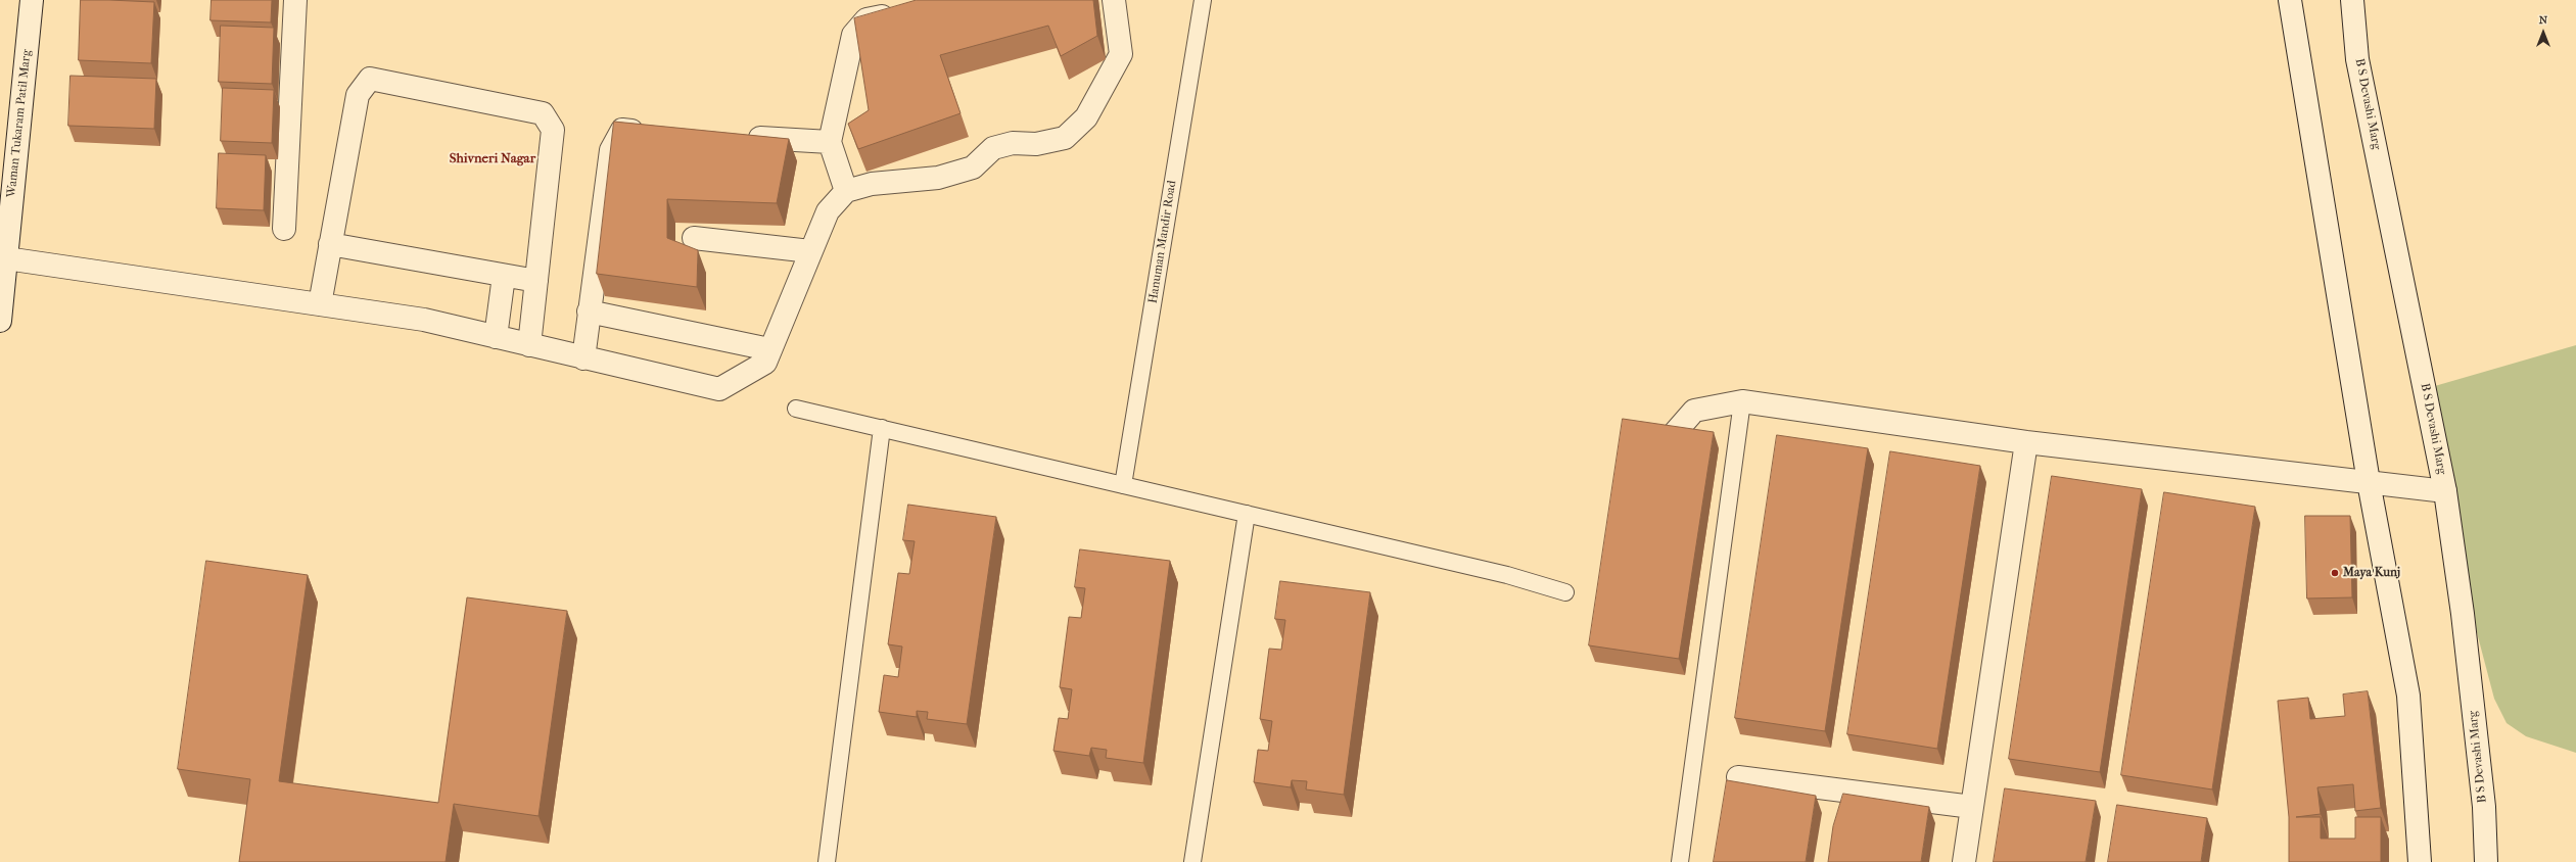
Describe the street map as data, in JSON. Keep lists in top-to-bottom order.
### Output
{
  "streets": {
    "street": ["B S Devashi Marg", "Waman Tukaram Patil Marg"],
    "lane": ["Hanuman Mandir Road"]
  },
  "districts": ["Shivneri Nagar"],
  "places": ["Maya Kunj"],
  "north": "top"
}
